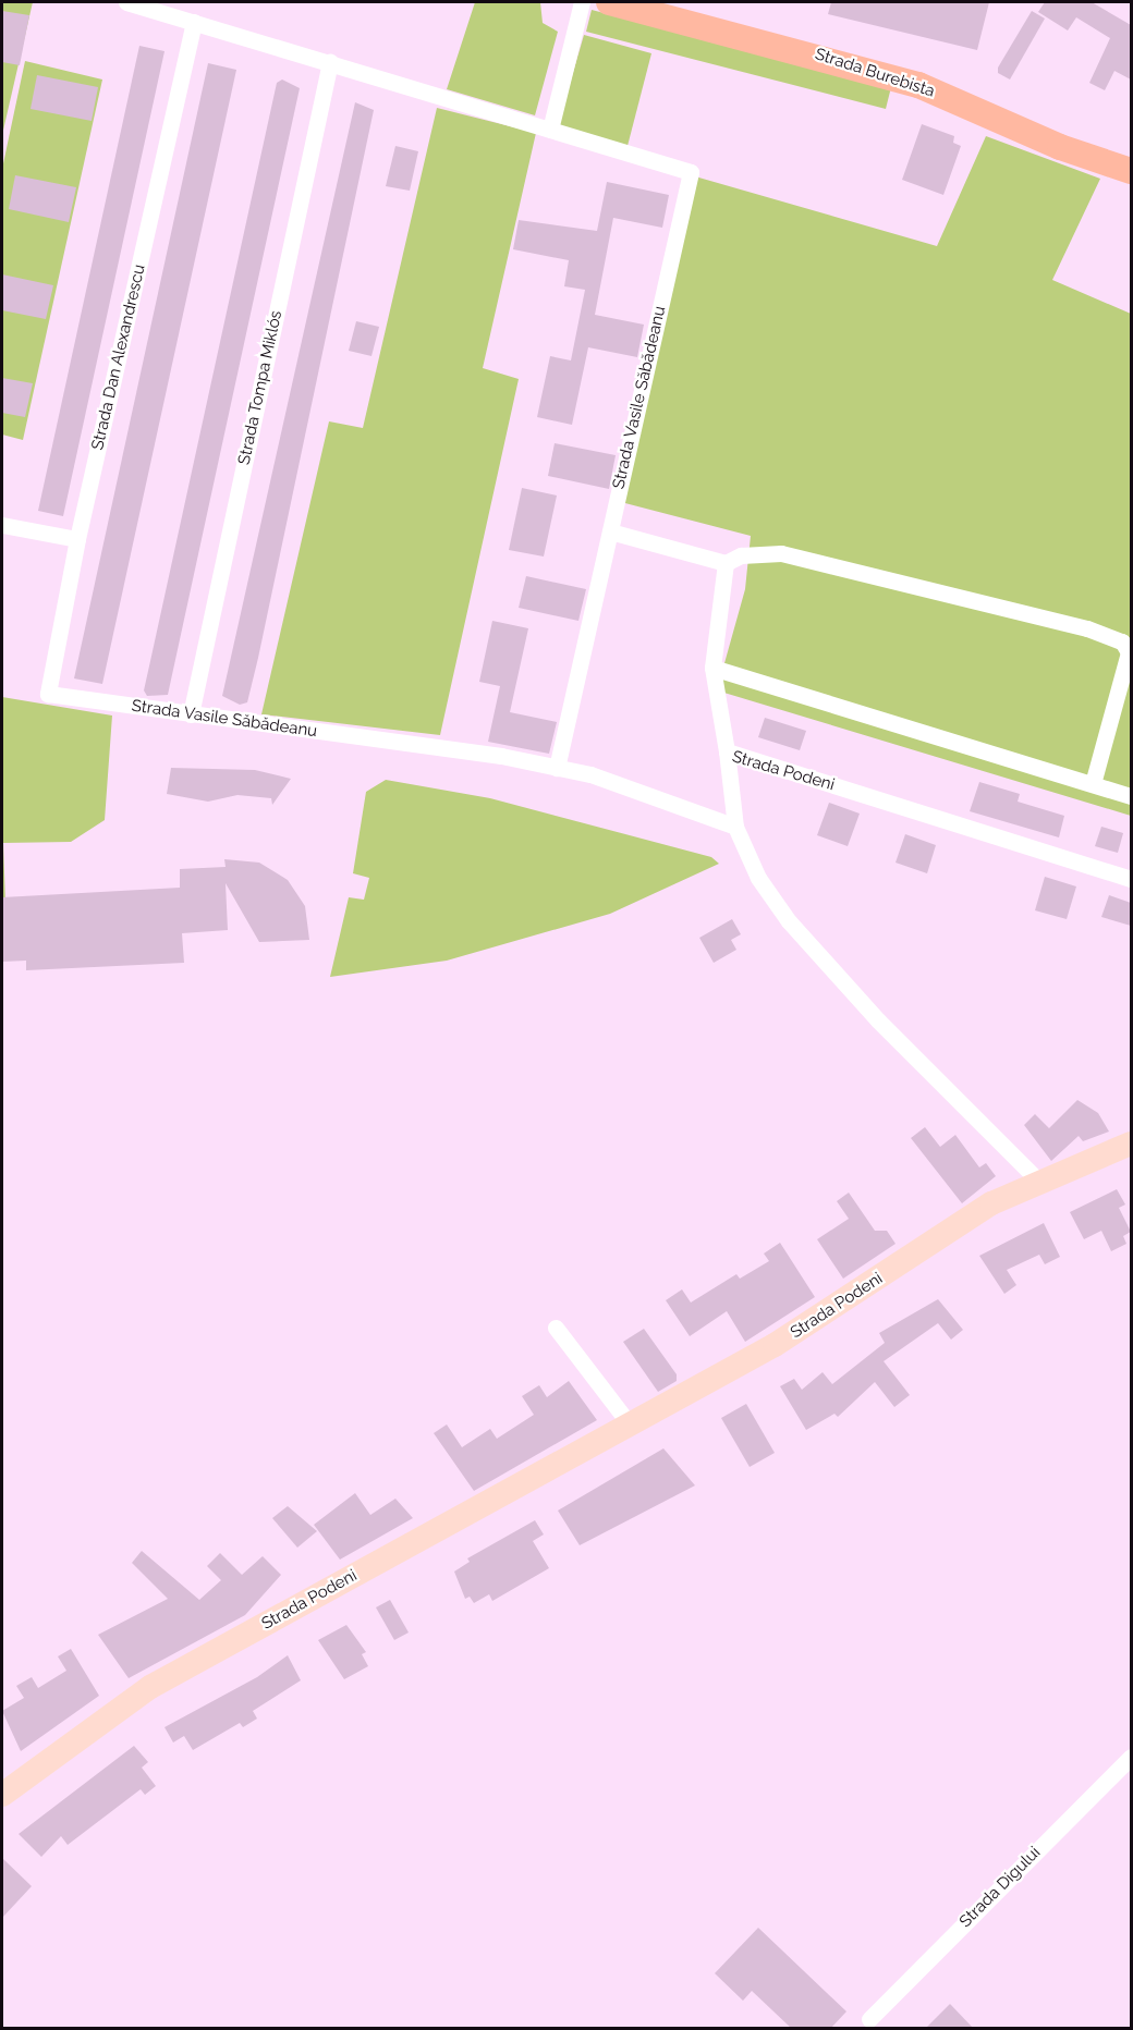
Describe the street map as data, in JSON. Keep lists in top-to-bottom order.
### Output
{
  "streets": {
    "main road": ["Strada Burebista", "Strada Podeni"],
    "street": [
      "Strada Dan Alexandrescu",
      "Strada Tompa Miklós",
      "Strada Vasile Săbădeanu",
      "Strada Digului"
    ]
  },
  "crossings": [
    ["Strada Dan Alexandrescu", "Strada Vasile Săbădeanu"],
    ["Strada Tompa Miklós", "Strada Vasile Săbădeanu"],
    ["Strada Vasile Săbădeanu", "Strada Podeni"]
  ]
}
